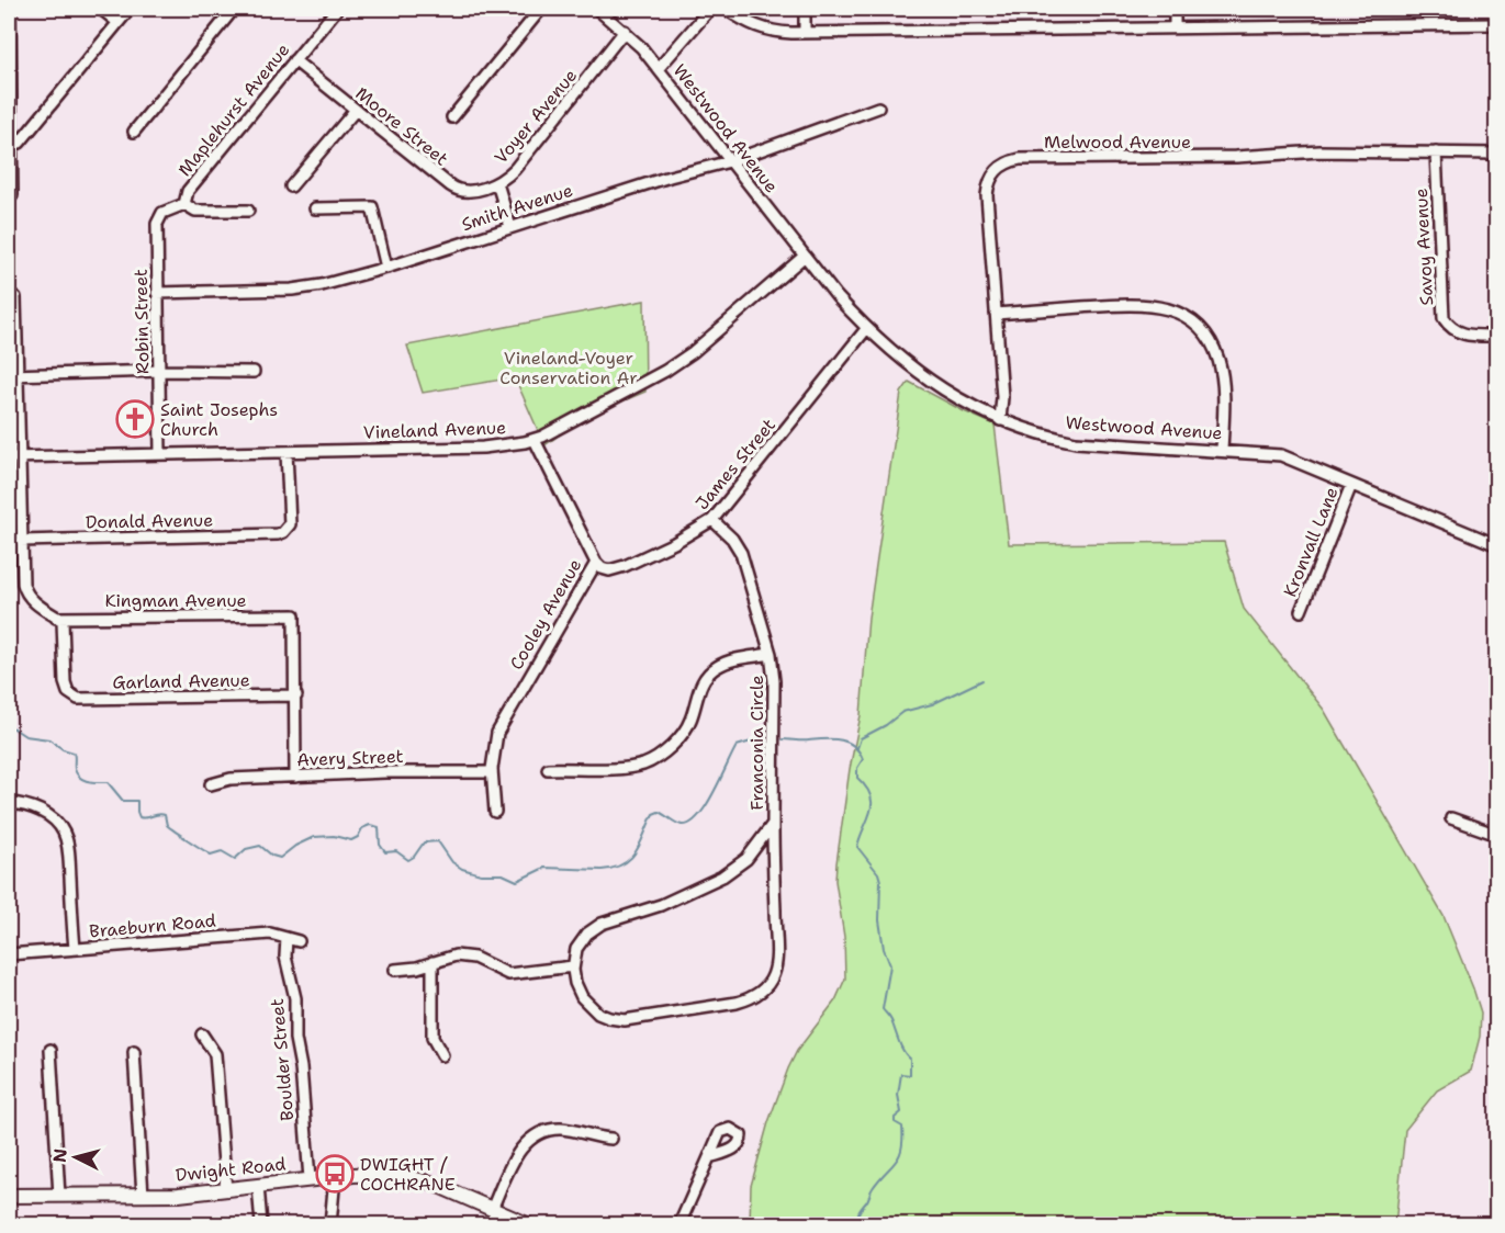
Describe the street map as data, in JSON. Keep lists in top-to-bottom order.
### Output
{
  "streets": {
    "main road": ["Dwight Road"],
    "street": [
      "Maplehurst Avenue",
      "Voyer Avenue",
      "Moore Street",
      "Westwood Avenue",
      "Melwood Avenue",
      "Smith Avenue",
      "Savoy Avenue",
      "Robin Street",
      "Vineland Avenue",
      "James Street",
      "Donald Avenue",
      "Kronvall Lane",
      "Kingman Avenue",
      "Cooley Avenue",
      "Garland Avenue",
      "Franconia Circle",
      "Avery Street",
      "Braeburn Road",
      "Boulder Street"
    ]
  },
  "crossings": [
    ["Maplehurst Avenue", "Moore Street"],
    ["Maplehurst Avenue", "Robin Street"],
    ["Voyer Avenue", "Moore Street"],
    ["Voyer Avenue", "Westwood Avenue"],
    ["Voyer Avenue", "Smith Avenue"],
    ["Westwood Avenue", "Melwood Avenue"],
    ["Westwood Avenue", "Smith Avenue"],
    ["Westwood Avenue", "Vineland Avenue"],
    ["Westwood Avenue", "James Street"],
    ["Westwood Avenue", "Kronvall Lane"],
    ["Melwood Avenue", "Savoy Avenue"],
    ["Smith Avenue", "Robin Street"],
    ["Robin Street", "Vineland Avenue"],
    ["Vineland Avenue", "Donald Avenue"],
    ["Vineland Avenue", "Cooley Avenue"],
    ["James Street", "Cooley Avenue"],
    ["James Street", "Franconia Circle"],
    ["Kingman Avenue", "Garland Avenue"],
    ["Cooley Avenue", "Avery Street"],
    ["Braeburn Road", "Boulder Street"],
    ["Boulder Street", "Dwight Road"]
  ],
  "parks": ["Vineland-Voyer Conservation Ar"],
  "places": {
    "church": ["Saint Josephs Church"],
    "bus stop": ["DWIGHT / COCHRANE"]
  },
  "north": "left"
}
